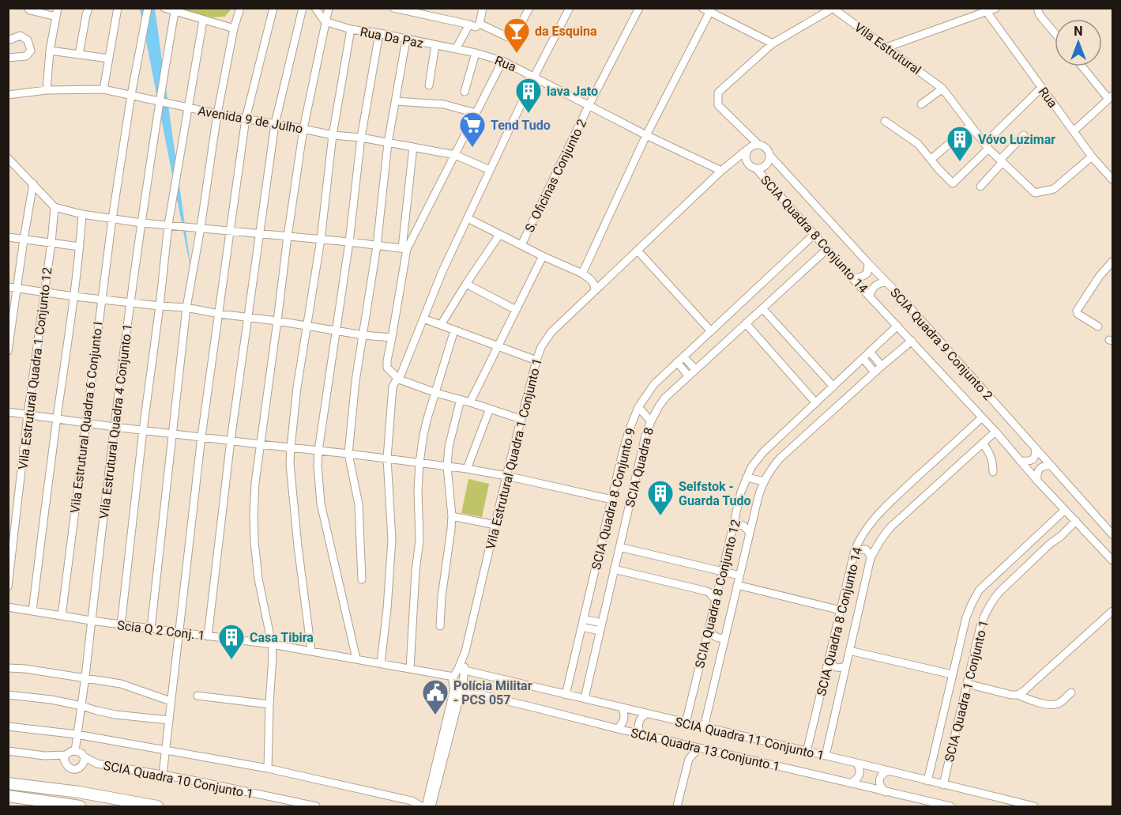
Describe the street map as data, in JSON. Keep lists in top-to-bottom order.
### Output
{
  "streets": {
    "street": [
      "Rua Da Paz",
      "Vila Estrutural",
      "Rua",
      "Avenida 9 de Julho",
      "S. Oficinas Conjunto 2",
      "SCIA Quadra 8 Conjunto 14",
      "SCIA Quadra 9 Conjunto 2",
      "Vila Estrutural Quadra 1 Conjunto 12",
      "Vila Estrutural Quadra 6 Conjunto I",
      "Vila Estrutural Quadra 4 Conjunto 1",
      "Vila Estrutural Quadra 1 Conjunto 1",
      "SCIA Quadra 8",
      "SCIA Quadra 8 Conjunto 9",
      "SCIA Quadra 8 Conjunto 12",
      "Scia Q 2 Conj. 1",
      "SCIA Quadra 1 Conjunto 1",
      "SCIA Quadra 11 Conjunto 1",
      "SCIA Quadra 13 Conjunto 1",
      "SCIA Quadra 10 Conjunto 1"
    ]
  },
  "crossings": [
    ["Rua Da Paz", "Rua"],
    ["Vila Estrutural", "Rua"],
    ["Rua", "S. Oficinas Conjunto 2"],
    ["Rua", "Vila Estrutural Quadra 1 Conjunto 1"],
    ["Avenida 9 de Julho", "Vila Estrutural Quadra 6 Conjunto I"],
    ["Avenida 9 de Julho", "Vila Estrutural Quadra 4 Conjunto 1"],
    ["SCIA Quadra 8 Conjunto 14", "SCIA Quadra 9 Conjunto 2"],
    ["SCIA Quadra 8 Conjunto 14", "Vila Estrutural Quadra 1 Conjunto 1"],
    ["SCIA Quadra 8 Conjunto 14", "SCIA Quadra 8"],
    ["SCIA Quadra 8 Conjunto 14", "SCIA Quadra 8 Conjunto 9"],
    ["SCIA Quadra 8 Conjunto 14", "SCIA Quadra 8 Conjunto 12"],
    ["SCIA Quadra 8 Conjunto 14", "SCIA Quadra 11 Conjunto 1"],
    ["SCIA Quadra 9 Conjunto 2", "Vila Estrutural Quadra 1 Conjunto 1"],
    ["Vila Estrutural Quadra 6 Conjunto I", "Scia Q 2 Conj. 1"],
    ["Vila Estrutural Quadra 4 Conjunto 1", "Scia Q 2 Conj. 1"],
    ["Vila Estrutural Quadra 4 Conjunto 1", "SCIA Quadra 10 Conjunto 1"],
    ["Vila Estrutural Quadra 1 Conjunto 1", "SCIA Quadra 11 Conjunto 1"],
    ["Vila Estrutural Quadra 1 Conjunto 1", "SCIA Quadra 13 Conjunto 1"],
    ["SCIA Quadra 8", "SCIA Quadra 11 Conjunto 1"],
    ["SCIA Quadra 8 Conjunto 9", "SCIA Quadra 11 Conjunto 1"],
    ["SCIA Quadra 8 Conjunto 12", "SCIA Quadra 11 Conjunto 1"],
    ["SCIA Quadra 1 Conjunto 1", "SCIA Quadra 11 Conjunto 1"]
  ],
  "places": {
    "bar": ["da Esquina"],
    "building": [
      "lava Jato",
      "Vóvo Luzimar",
      "Selfstok - Guarda Tudo",
      "Casa Tibira"
    ],
    "supermarket": ["Tend Tudo"],
    "public building": ["Polícia Militar - PCS 057"]
  },
  "north": "top"
}
